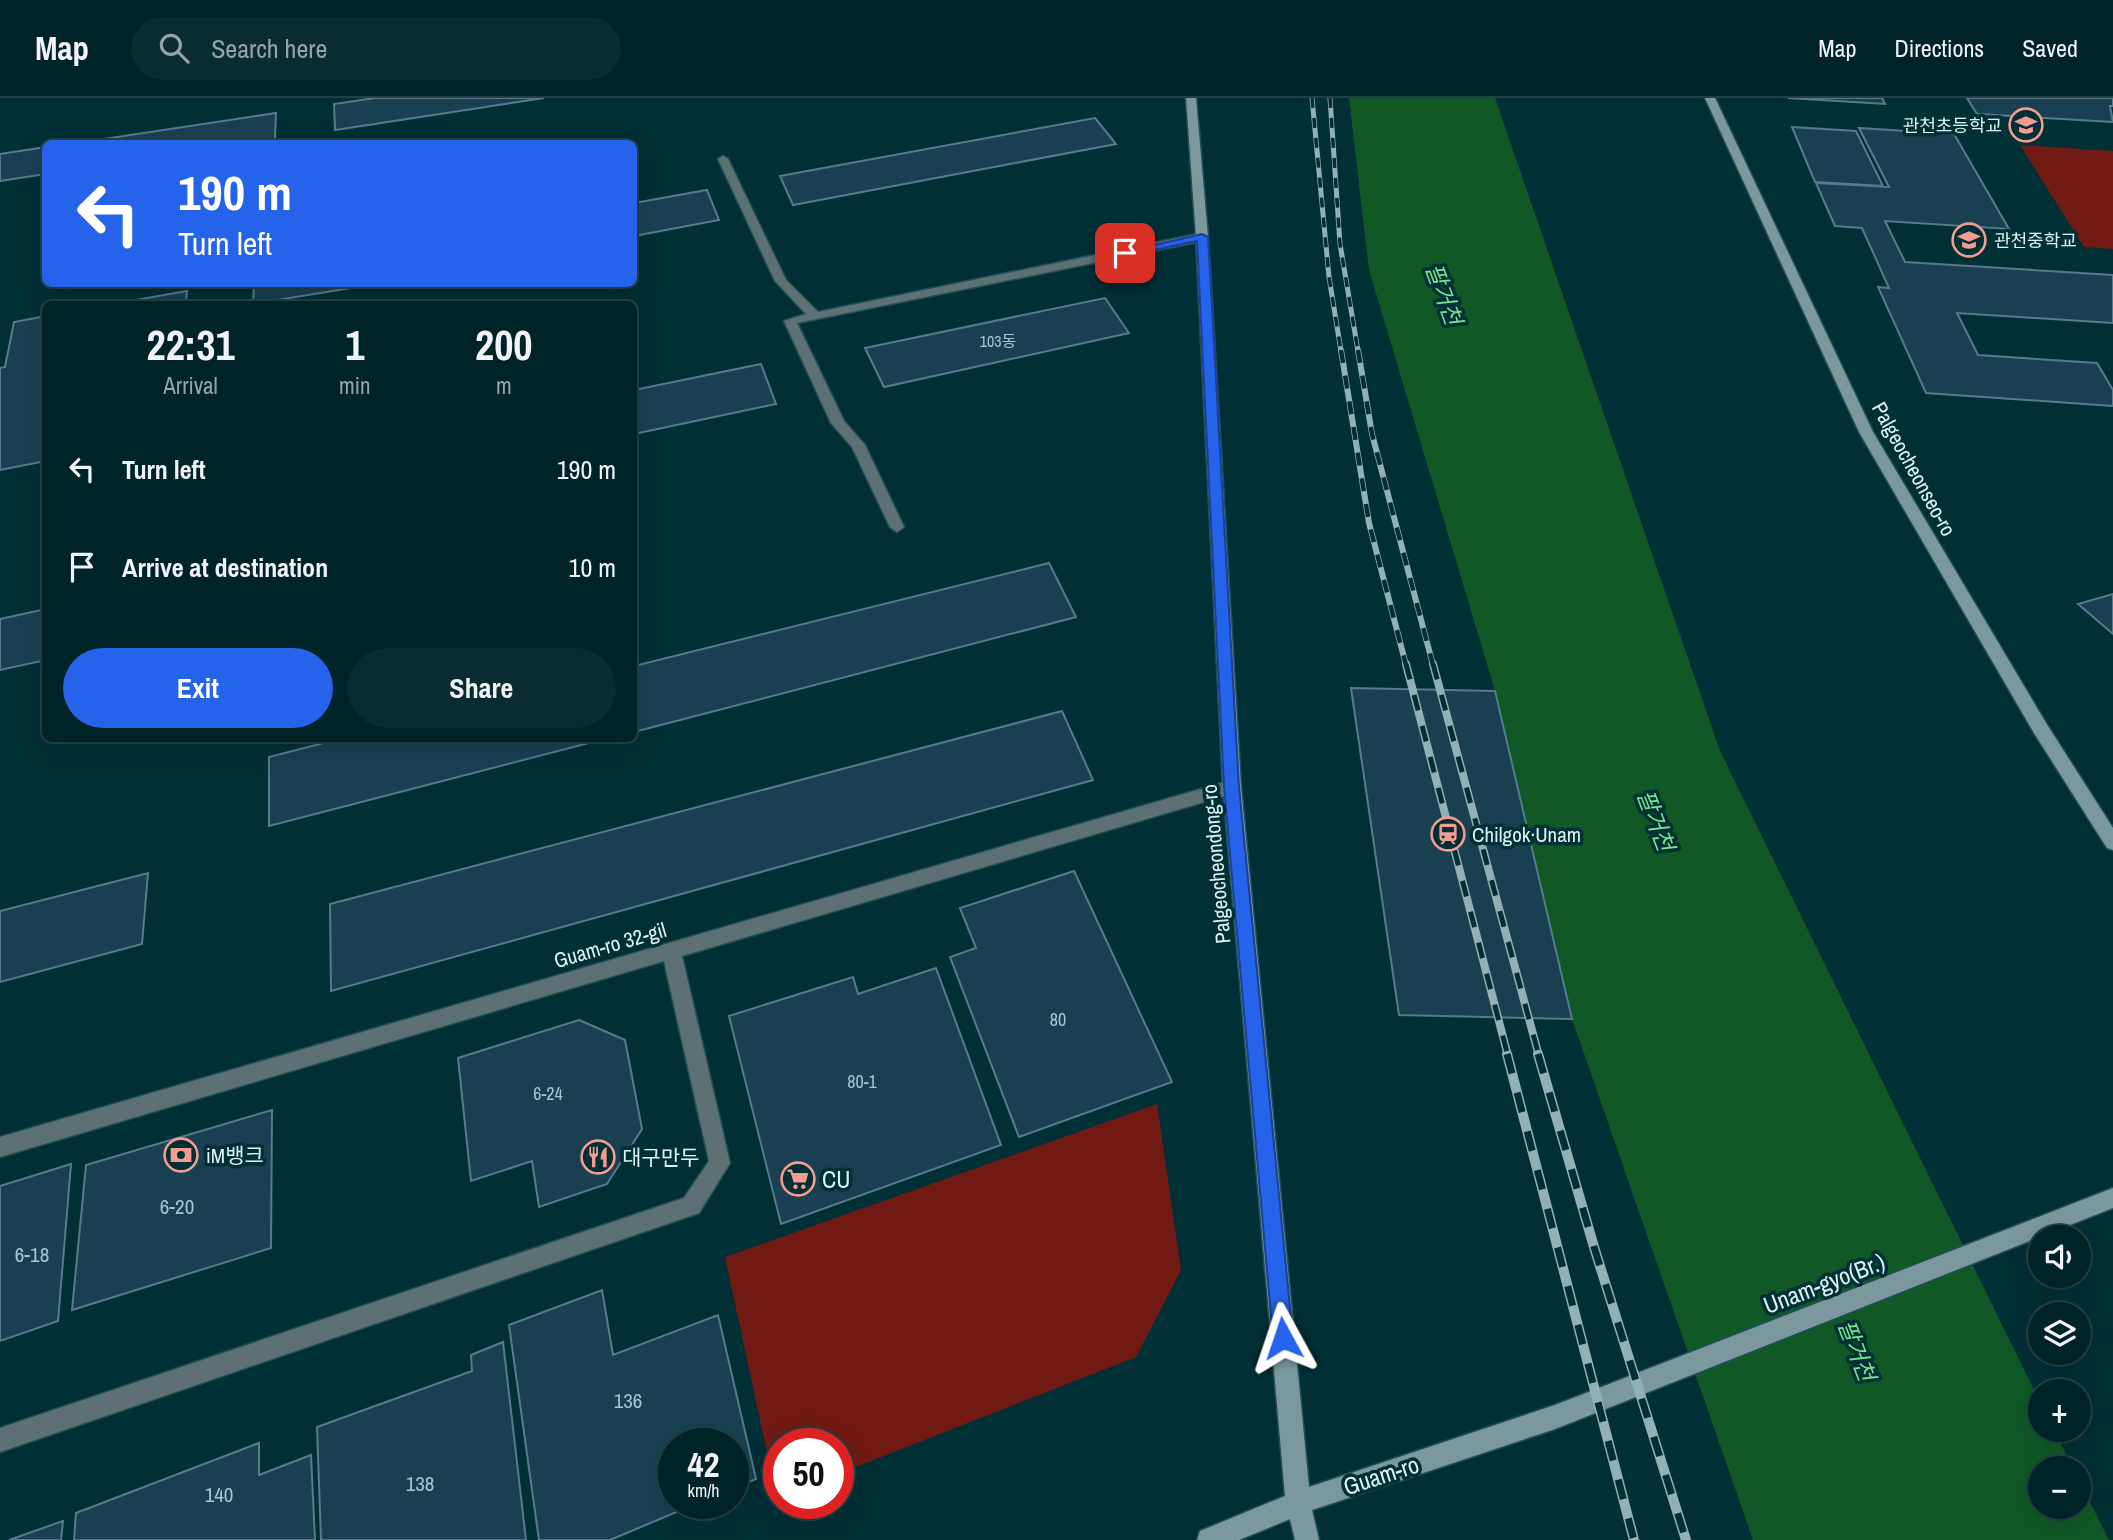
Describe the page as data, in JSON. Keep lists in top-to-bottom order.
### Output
{
  "streets": {
    "main road": [
      "Palgeocheonseo-ro",
      "Palgeocheondong-ro",
      "Unam-gyo(Br.)",
      "Guam-ro"
    ],
    "street": ["Guam-ro 32-gil"]
  },
  "crossings": [
    ["Palgeocheondong-ro", "Guam-ro 32-gil"],
    ["Palgeocheondong-ro", "Guam-ro"],
    ["Unam-gyo(Br.)", "Guam-ro"]
  ],
  "water": ["팔거천"],
  "places": {
    "school or university": ["관천초등학교", "관천중학교"],
    "station": ["Chilgok·Unam"],
    "bank": ["iM뱅크"],
    "restaurant": ["대구만두"],
    "supermarket": ["CU"]
  },
  "house_numbers": [
    "103동",
    "80",
    "80-1",
    "6-24",
    "6-20",
    "6-18",
    "136",
    "138",
    "140"
  ],
  "page": {
    "header": "Map",
    "search": "Search here",
    "nav": ["Map", "Directions", "Saved"],
    "turn": ["190 m", "Turn left"],
    "eta": [
      "22:31",
      "Arrival",
      "1",
      "min",
      "200",
      "m"
    ],
    "list": [
      {
        "name": "Turn left",
        "value": "190 m"
      },
      {
        "name": "Arrive at destination",
        "value": "10 m"
      }
    ],
    "buttons": ["Exit", "Share"],
    "map_buttons": ["+", "−"],
    "speed": "42 km/h",
    "limit": "50"
  }
}
